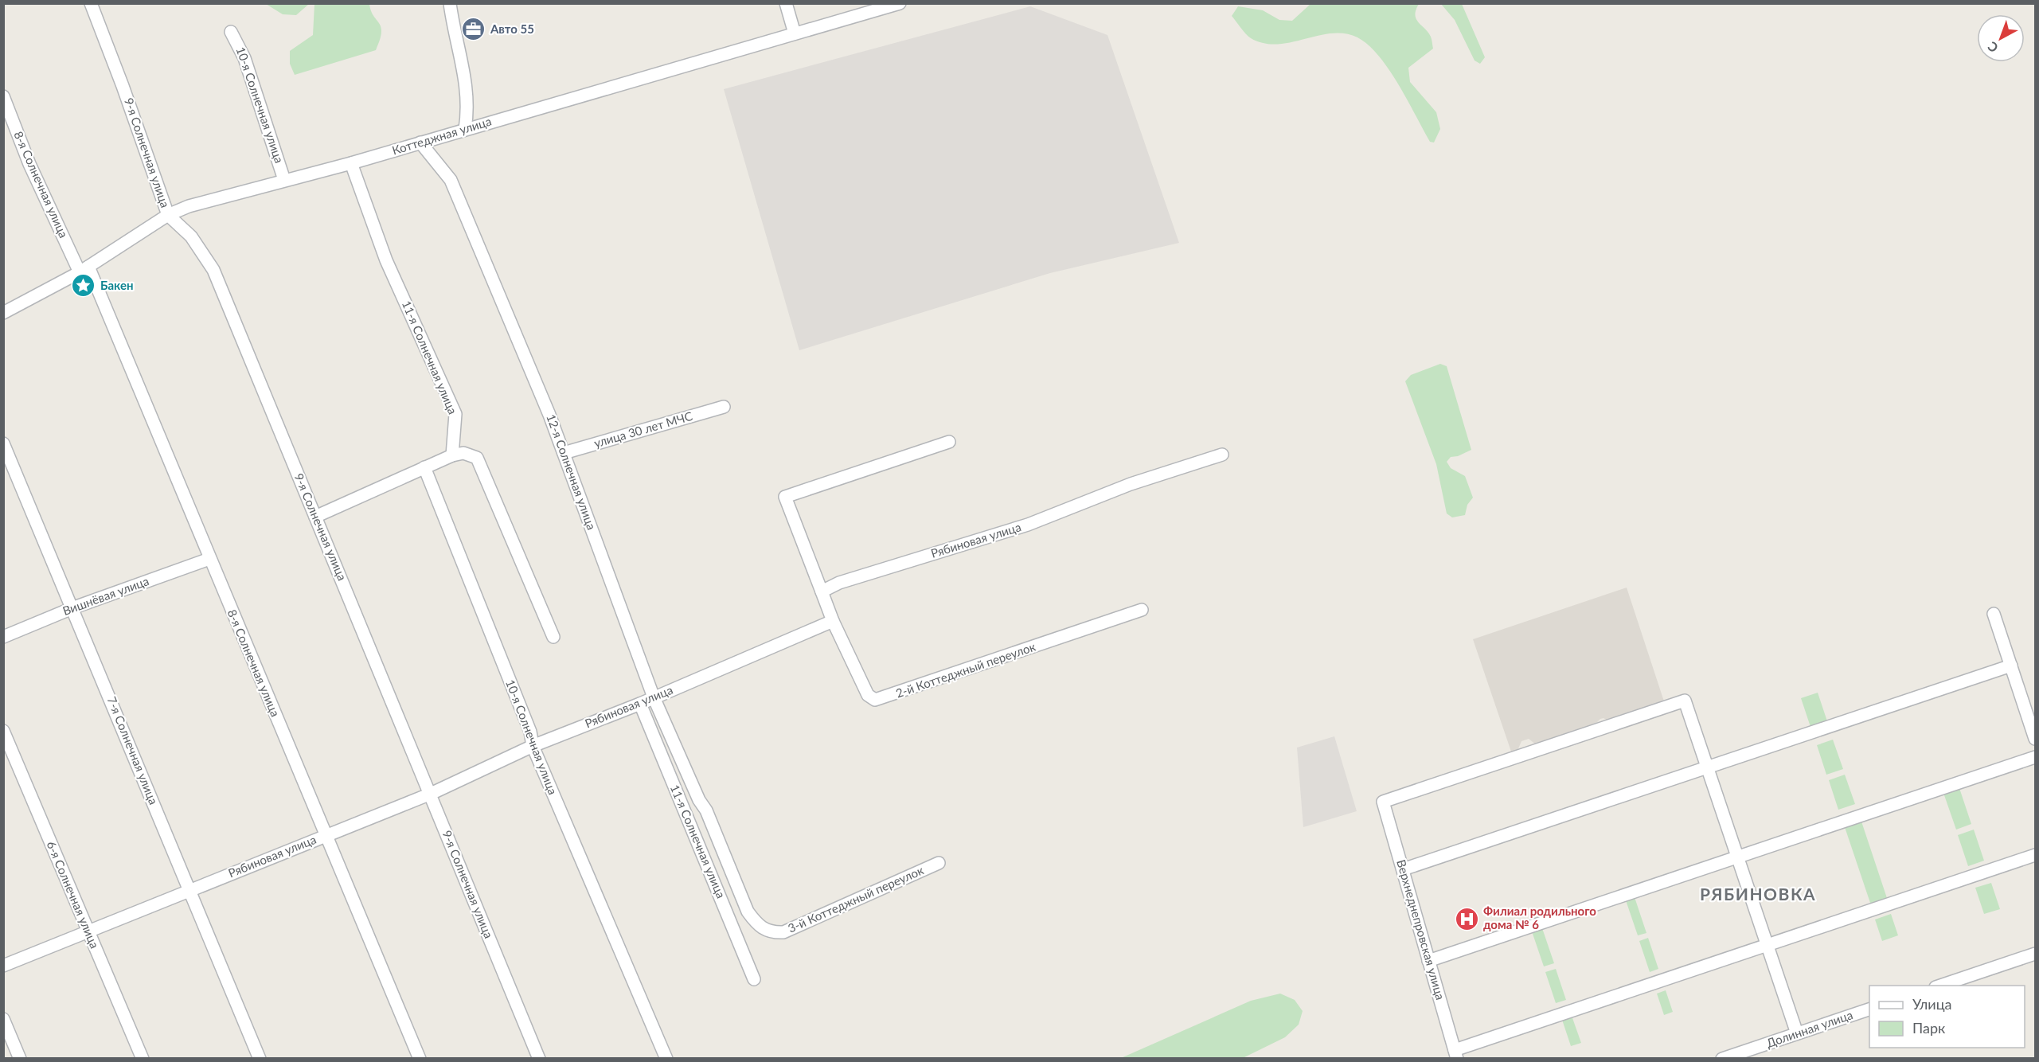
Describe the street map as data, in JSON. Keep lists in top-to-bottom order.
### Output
{
  "streets": {
    "street": [
      "10-я Солнечная улица",
      "Коттеджная улица",
      "9-я Солнечная улица",
      "8-я Солнечная улица",
      "11-я Солнечная улица",
      "улица 30 лет МЧС",
      "12-я Солнечная улица",
      "Рябиновая улица",
      "Вишнёвая улица",
      "2-й Коттеджный переулок",
      "7-я Солнечная улица",
      "6-я Солнечная улица",
      "3-й Коттеджный переулок",
      "Верхнеднепровская улица",
      "Долинная улица"
    ]
  },
  "crossings": [
    ["10-я Солнечная улица", "Коттеджная улица"],
    ["10-я Солнечная улица", "Рябиновая улица"],
    ["Коттеджная улица", "9-я Солнечная улица"],
    ["Коттеджная улица", "8-я Солнечная улица"],
    ["Коттеджная улица", "11-я Солнечная улица"],
    ["Коттеджная улица", "12-я Солнечная улица"],
    ["9-я Солнечная улица", "Рябиновая улица"],
    ["8-я Солнечная улица", "Рябиновая улица"],
    ["8-я Солнечная улица", "Вишнёвая улица"],
    ["11-я Солнечная улица", "Рябиновая улица"],
    ["улица 30 лет МЧС", "12-я Солнечная улица"],
    ["12-я Солнечная улица", "Рябиновая улица"],
    ["12-я Солнечная улица", "3-й Коттеджный переулок"],
    ["Рябиновая улица", "2-й Коттеджный переулок"],
    ["Рябиновая улица", "7-я Солнечная улица"],
    ["Рябиновая улица", "6-я Солнечная улица"],
    ["Вишнёвая улица", "7-я Солнечная улица"]
  ],
  "districts": ["РЯБИНОВКА"],
  "places": {
    "office": ["Авто 55"],
    "place": ["Бакен"],
    "hospital": ["Филиал родильного дома № 6"]
  },
  "legend": ["Улица", "Парк"],
  "north": "bottom left"
}
